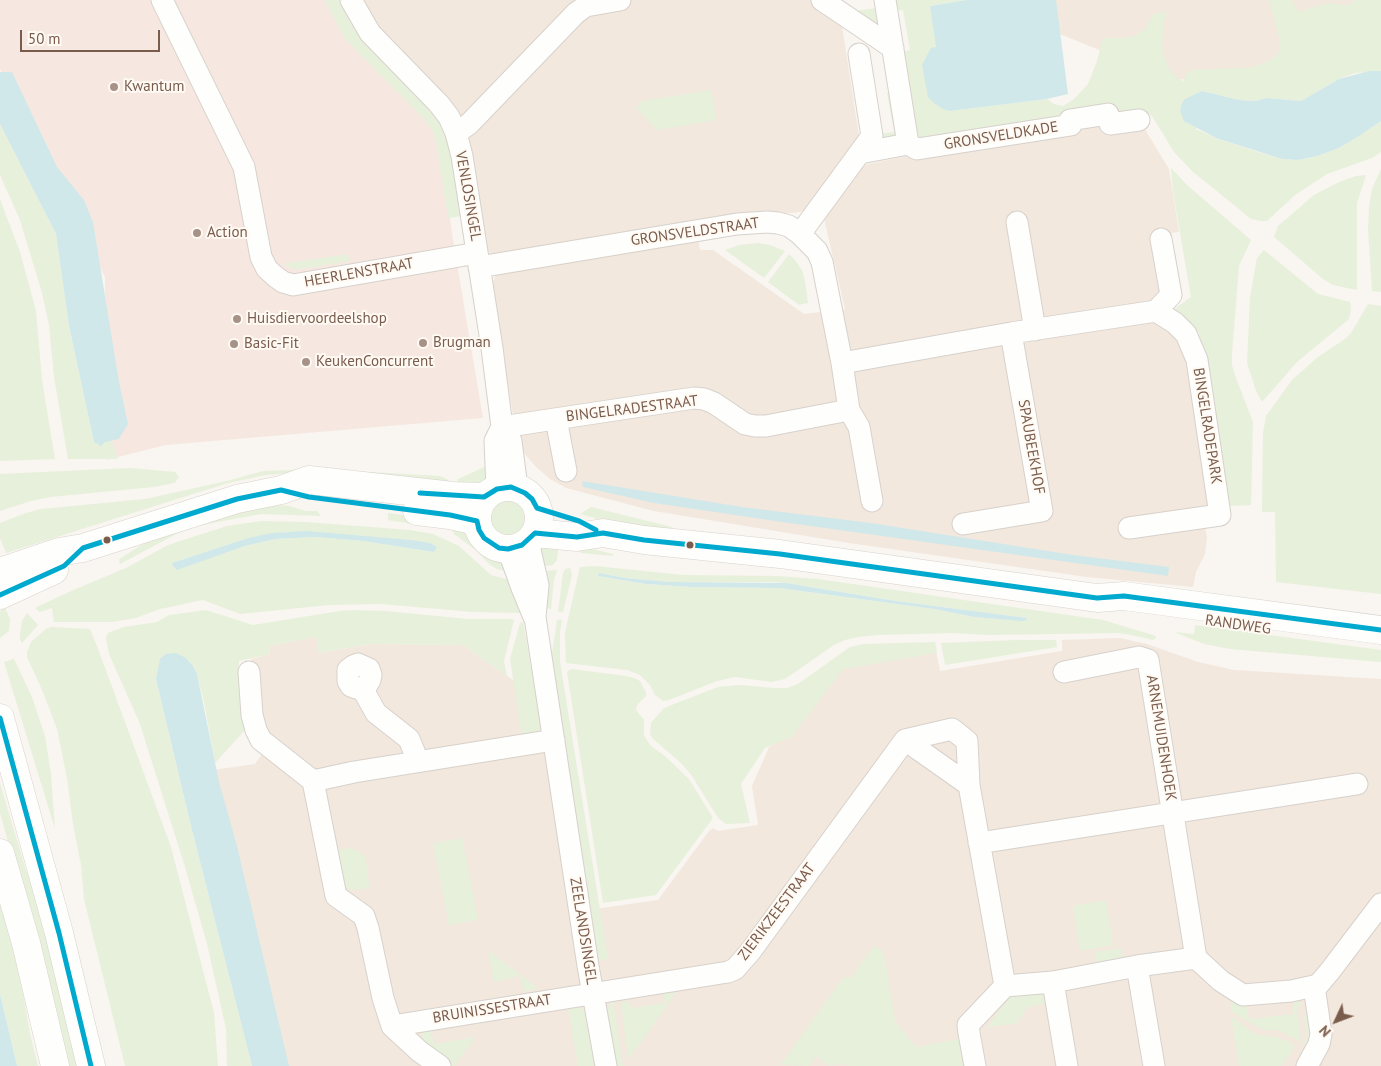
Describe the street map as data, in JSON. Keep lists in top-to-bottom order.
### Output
{
  "streets": {
    "street": [
      "GRONSVELDKADE",
      "VENLOSINGEL",
      "GRONSVELDSTRAAT",
      "HEERLENSTRAAT",
      "BINGELRADESTRAAT",
      "BINGELRADEPARK",
      "SPAUBEEKHOF",
      "RANDWEG",
      "ARNEMUIDENHOEK",
      "ZIERIKZEESTRAAT",
      "ZEELANDSINGEL",
      "BRUINISSESTRAAT"
    ]
  },
  "crossings": [
    ["VENLOSINGEL", "GRONSVELDSTRAAT"],
    ["VENLOSINGEL", "HEERLENSTRAAT"],
    ["VENLOSINGEL", "BINGELRADESTRAAT"],
    ["VENLOSINGEL", "RANDWEG"],
    ["GRONSVELDSTRAAT", "HEERLENSTRAAT"],
    ["RANDWEG", "ZEELANDSINGEL"],
    ["ZIERIKZEESTRAAT", "ZEELANDSINGEL"],
    ["ZIERIKZEESTRAAT", "BRUINISSESTRAAT"],
    ["ZEELANDSINGEL", "BRUINISSESTRAAT"]
  ],
  "places": [
    "Kwantum",
    "Action",
    "Huisdiervoordeelshop",
    "Brugman",
    "Basic-Fit",
    "KeukenConcurrent"
  ],
  "scale_bar": "50 m",
  "north": "bottom left"
}
